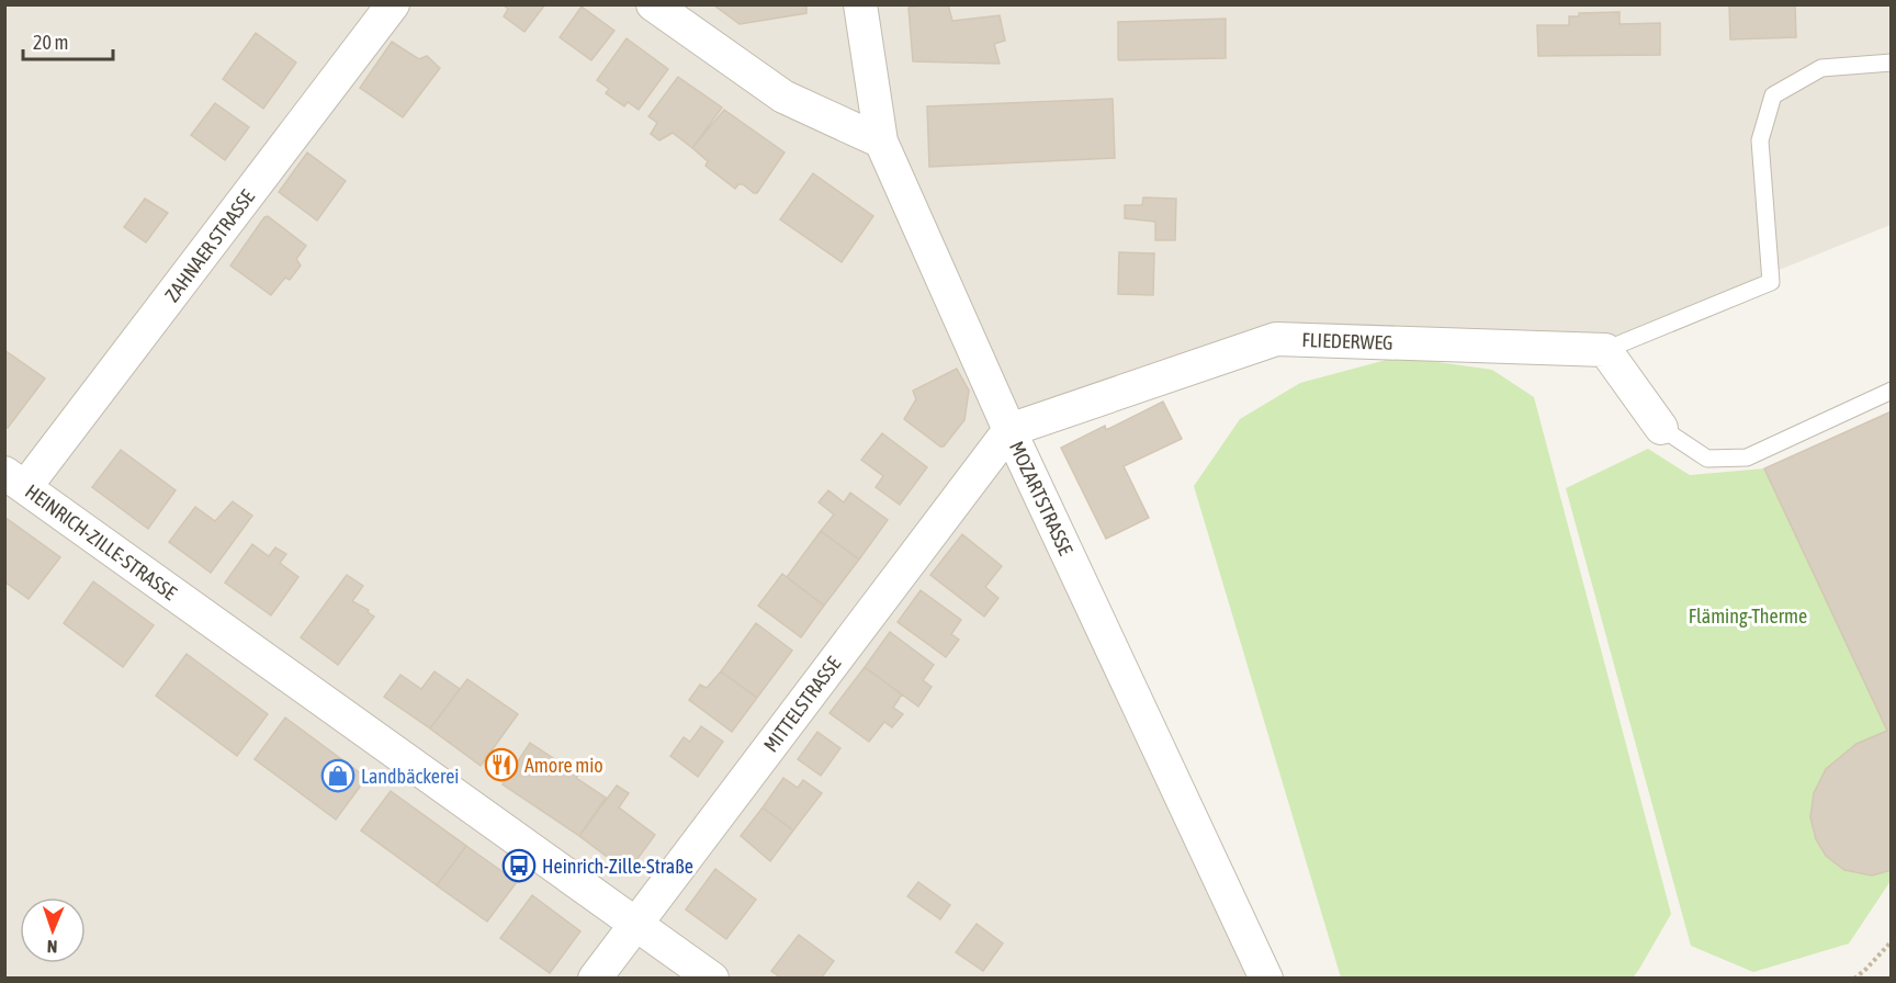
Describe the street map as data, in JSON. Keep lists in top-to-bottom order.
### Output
{
  "streets": {
    "street": [
      "ZAHNAER STRASSE",
      "FLIEDERWEG",
      "MOZARTSTRASSE",
      "HEINRICH-ZILLE-STRASSE",
      "MITTELSTRASSE"
    ]
  },
  "crossings": [
    ["ZAHNAER STRASSE", "HEINRICH-ZILLE-STRASSE"],
    ["FLIEDERWEG", "MOZARTSTRASSE"],
    ["FLIEDERWEG", "MITTELSTRASSE"],
    ["MOZARTSTRASSE", "MITTELSTRASSE"],
    ["HEINRICH-ZILLE-STRASSE", "MITTELSTRASSE"]
  ],
  "parks": ["Fläming-Therme"],
  "places": {
    "restaurant": ["Amore mio"],
    "shop": ["Landbäckerei"],
    "bus stop": ["Heinrich-Zille-Straße"]
  },
  "scale_bar": "20 m",
  "north": "bottom"
}
